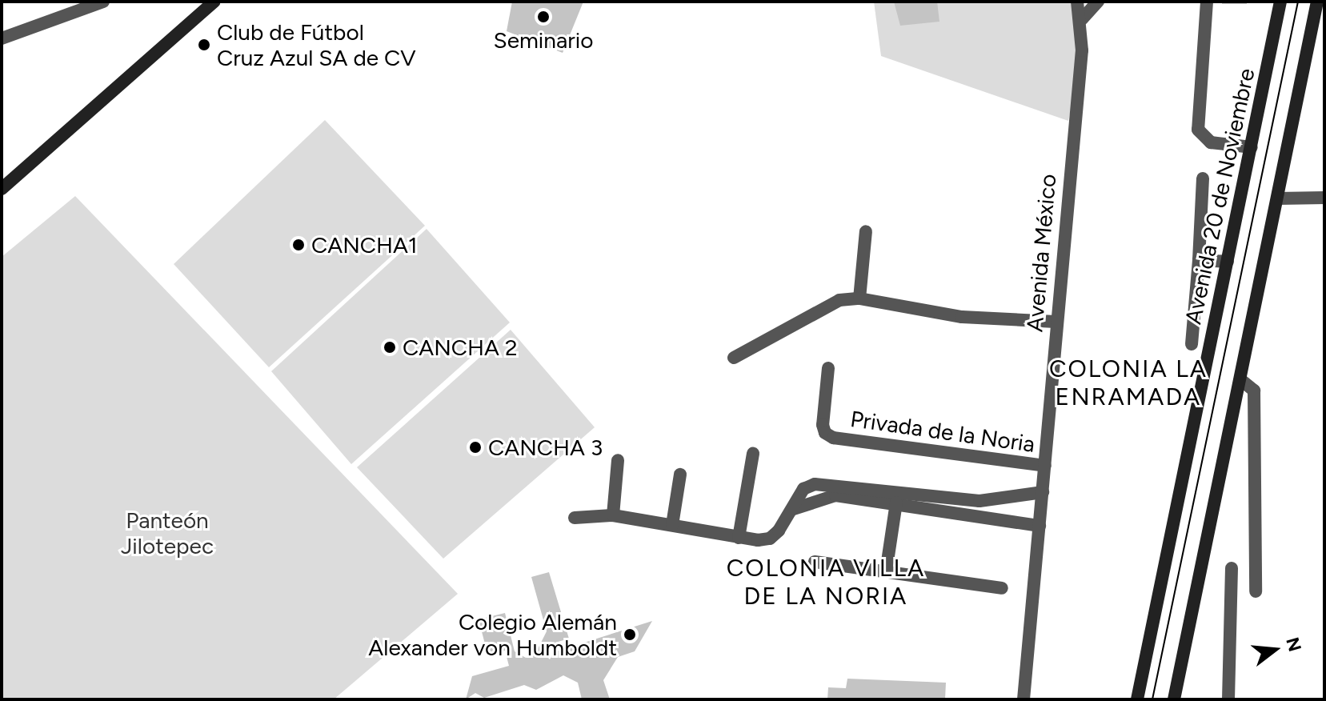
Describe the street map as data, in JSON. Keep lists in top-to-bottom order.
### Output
{
  "streets": {
    "main road": ["Avenida 20 de Noviembre"],
    "street": ["Avenida México", "Privada de la Noria"]
  },
  "crossings": [
    ["Avenida México", "Privada de la Noria"]
  ],
  "districts": ["COLONIA LA ENRAMADA", "COLONIA VILLA DE LA NORIA"],
  "parks": ["Panteón Jilotepec"],
  "places": [
    "Seminario",
    "Club de Fútbol Cruz Azul SA de CV",
    "CANCHA1",
    "CANCHA 2",
    "CANCHA 3",
    "Colegio Alemán Alexander von Humboldt"
  ],
  "north": "right"
}
